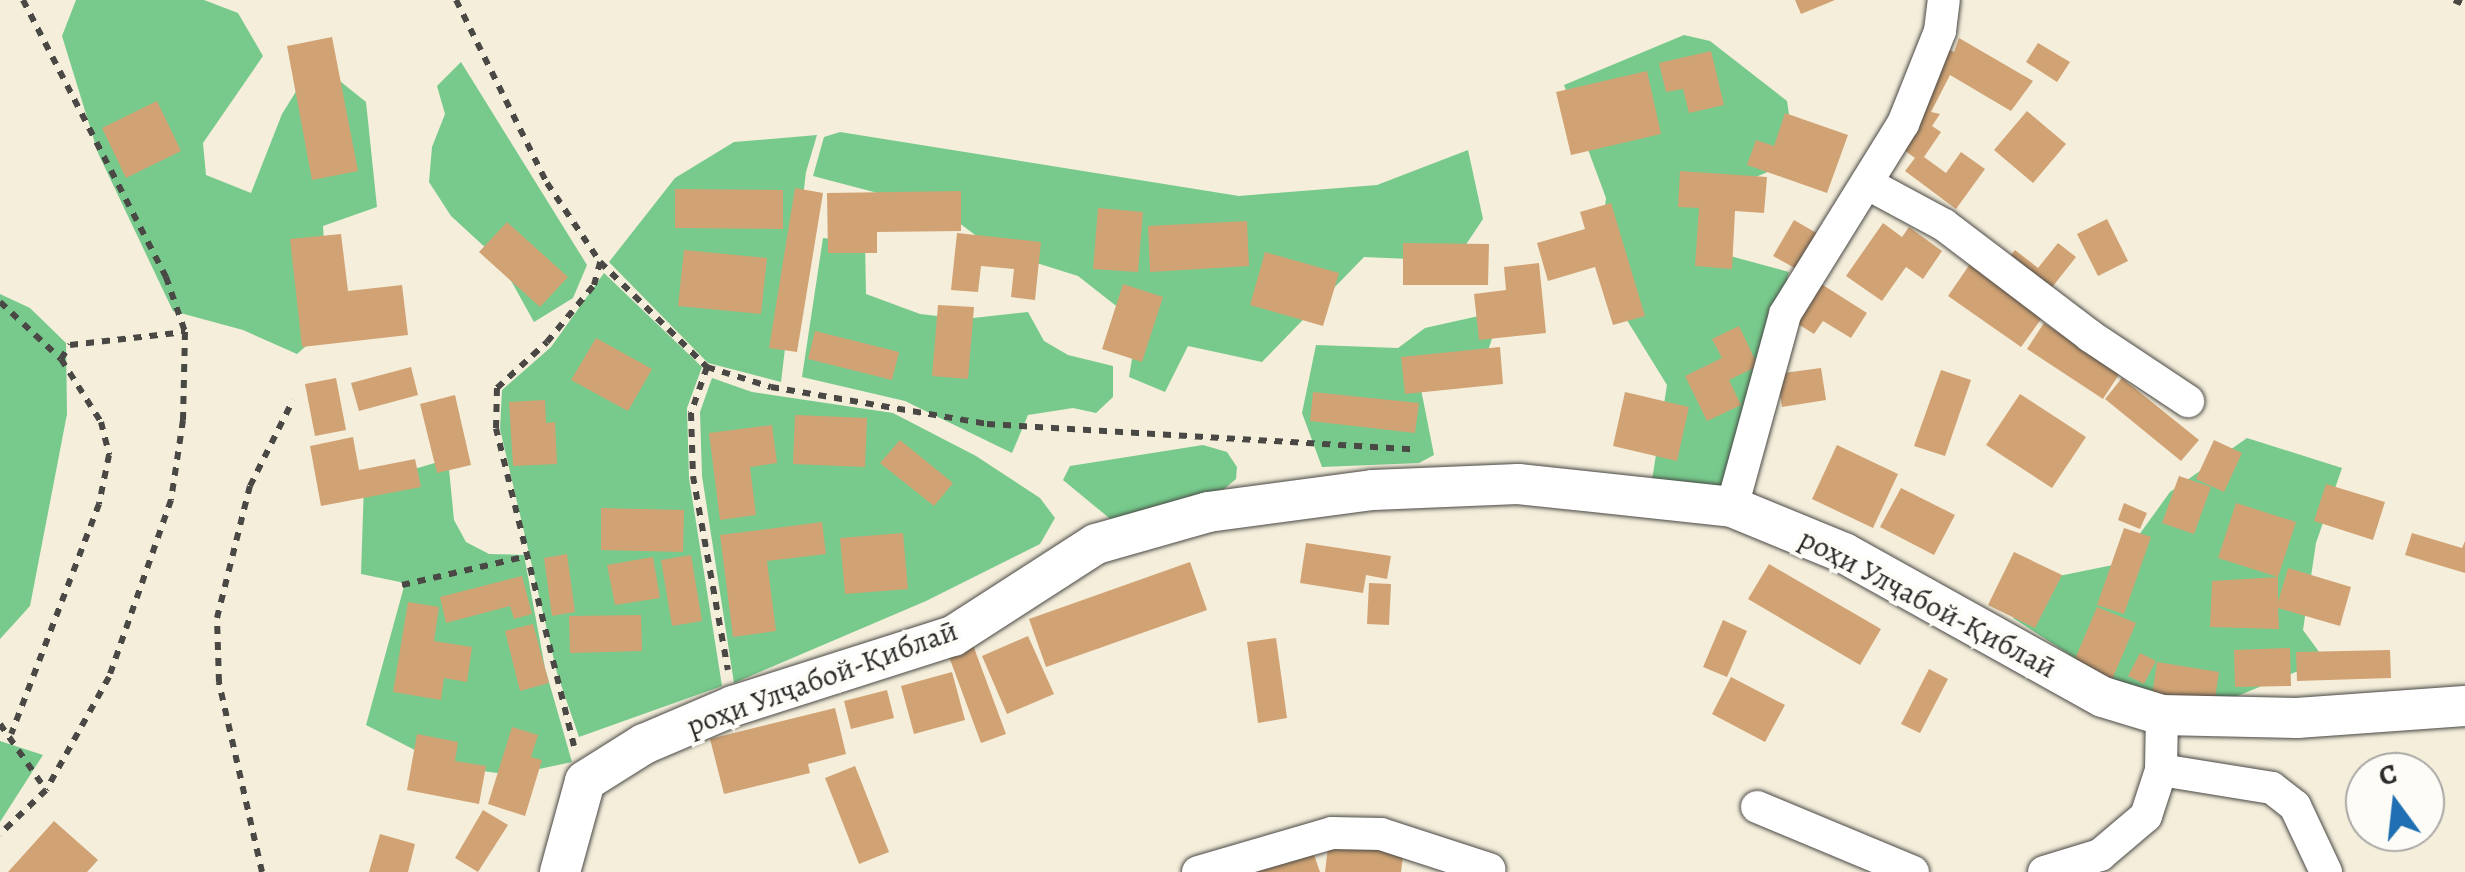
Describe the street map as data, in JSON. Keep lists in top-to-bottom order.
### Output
{
  "streets": {
    "street": ["роҳи Улҷабой-Қиблаӣ"]
  },
  "north": "top"
}
